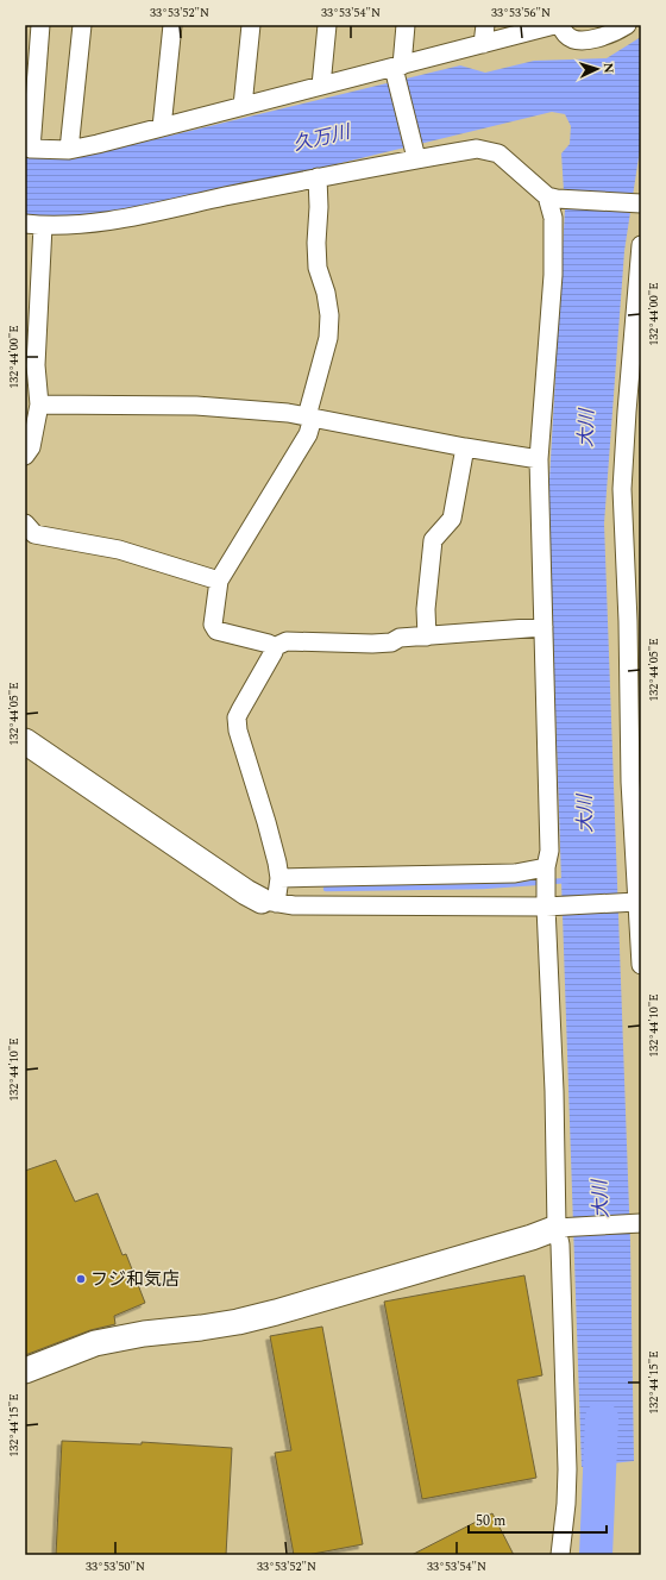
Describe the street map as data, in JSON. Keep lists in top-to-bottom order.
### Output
{
  "water": ["久万川", "大川"],
  "places": ["フジ和気店"],
  "scale_bar": "50 m",
  "north": "right",
  "coordinates": [
    "33°53'52\"N",
    "33°53'54\"N",
    "33°53'56\"N",
    "132°44'00\"E",
    "132°44'05\"E",
    "132°44'10\"E",
    "132°44'15\"E",
    "33°53'50\"N"
  ]
}
